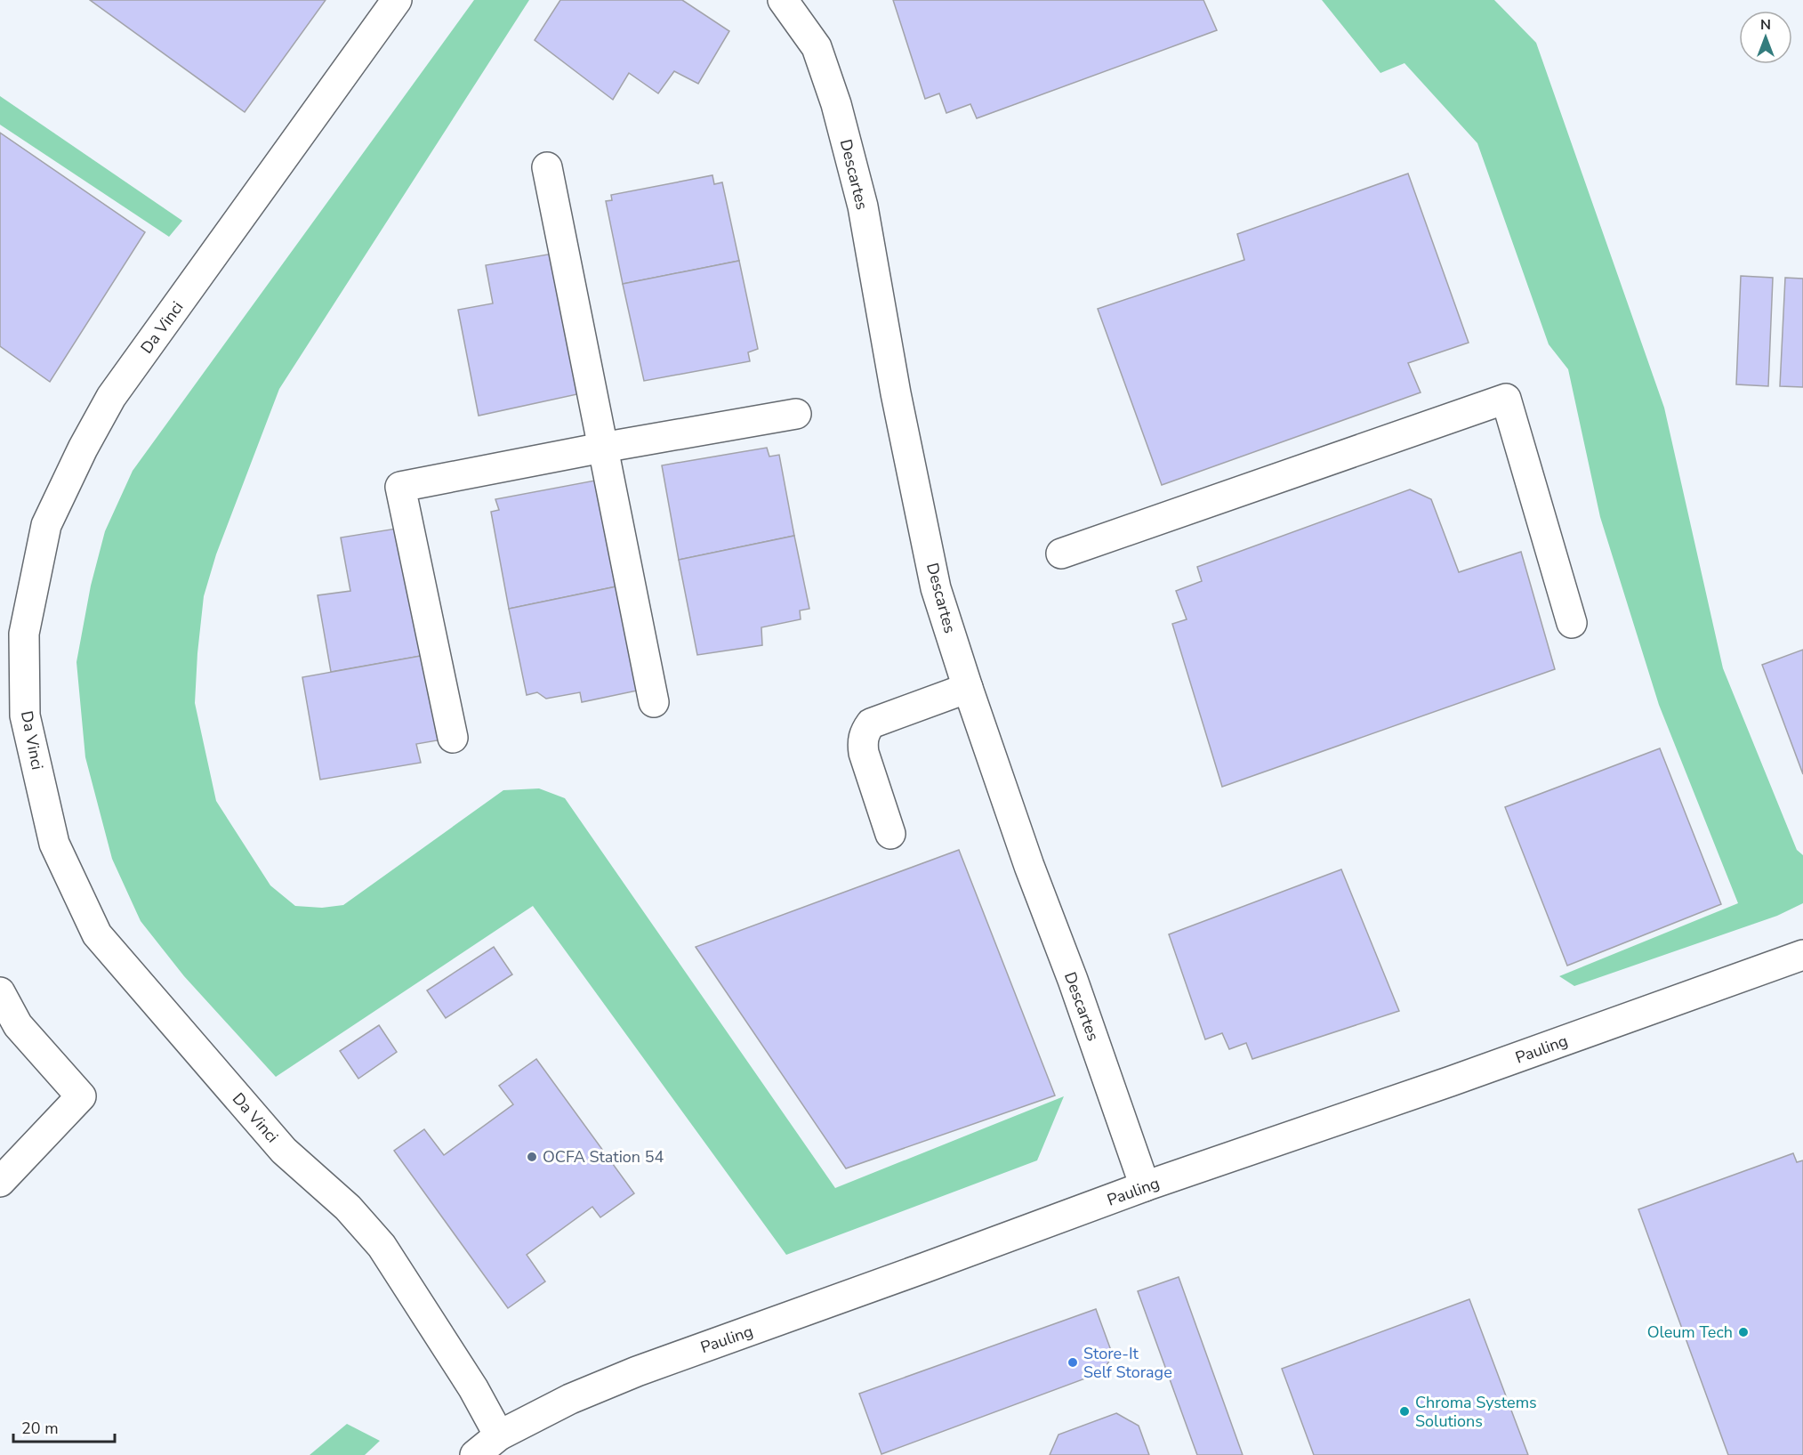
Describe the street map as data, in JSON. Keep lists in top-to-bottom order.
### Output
{
  "streets": {
    "street": ["Descartes", "Da Vinci", "Pauling"]
  },
  "crossings": [
    ["Descartes", "Pauling"],
    ["Da Vinci", "Pauling"]
  ],
  "places": [
    "OCFA Station 54",
    "Oleum Tech",
    "Store-It Self Storage",
    "Chroma Systems Solutions"
  ],
  "scale_bar": "20 m",
  "north": "top"
}
